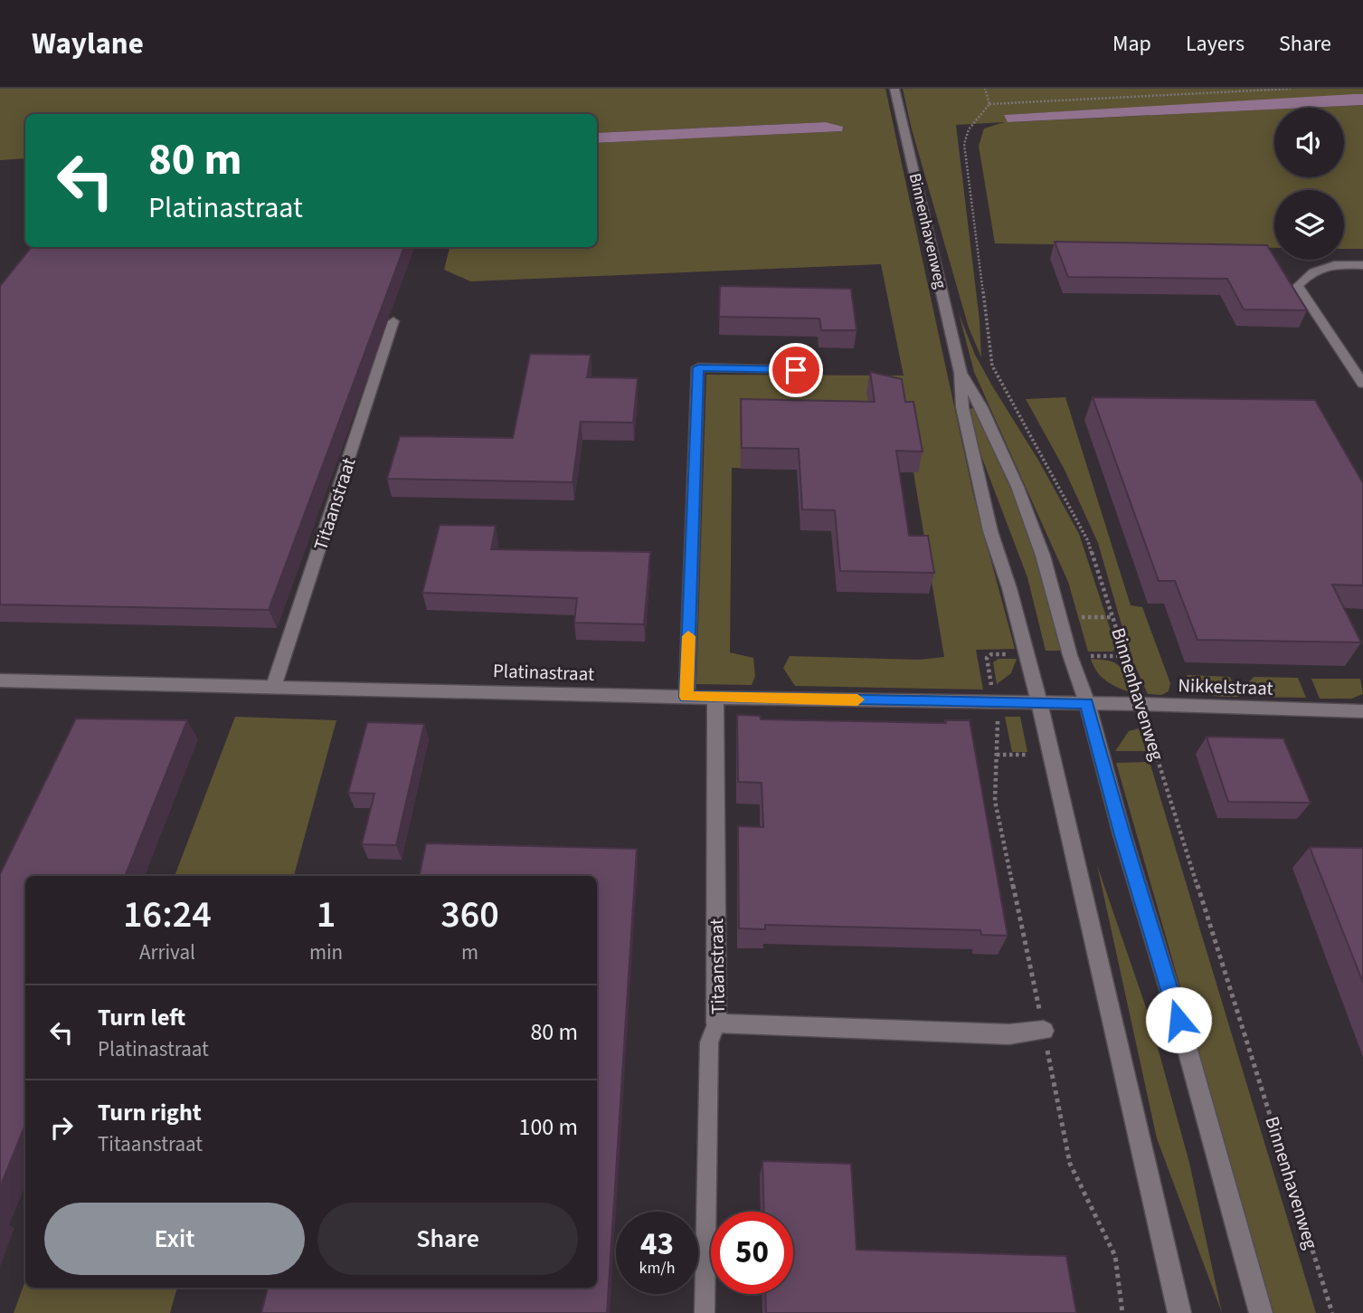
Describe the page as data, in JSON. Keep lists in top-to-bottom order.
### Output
{
  "streets": {
    "street": [
      "Binnenhavenweg",
      "Titaanstraat",
      "Platinastraat",
      "Nikkelstraat"
    ]
  },
  "crossings": [
    ["Binnenhavenweg", "Platinastraat"],
    ["Binnenhavenweg", "Nikkelstraat"],
    ["Titaanstraat", "Platinastraat"],
    ["Platinastraat", "Nikkelstraat"]
  ],
  "page": {
    "header": "Waylane",
    "nav": ["Map", "Layers", "Share"],
    "turn": ["80 m", "Platinastraat"],
    "eta": [
      "16:24",
      "Arrival",
      "1",
      "min",
      "360",
      "m"
    ],
    "list": [
      {
        "name": "Turn left",
        "note": "Platinastraat",
        "value": "80 m"
      },
      {
        "name": "Turn right",
        "note": "Titaanstraat",
        "value": "100 m"
      }
    ],
    "buttons": ["Exit", "Share"],
    "speed": "43 km/h",
    "limit": "50"
  }
}
